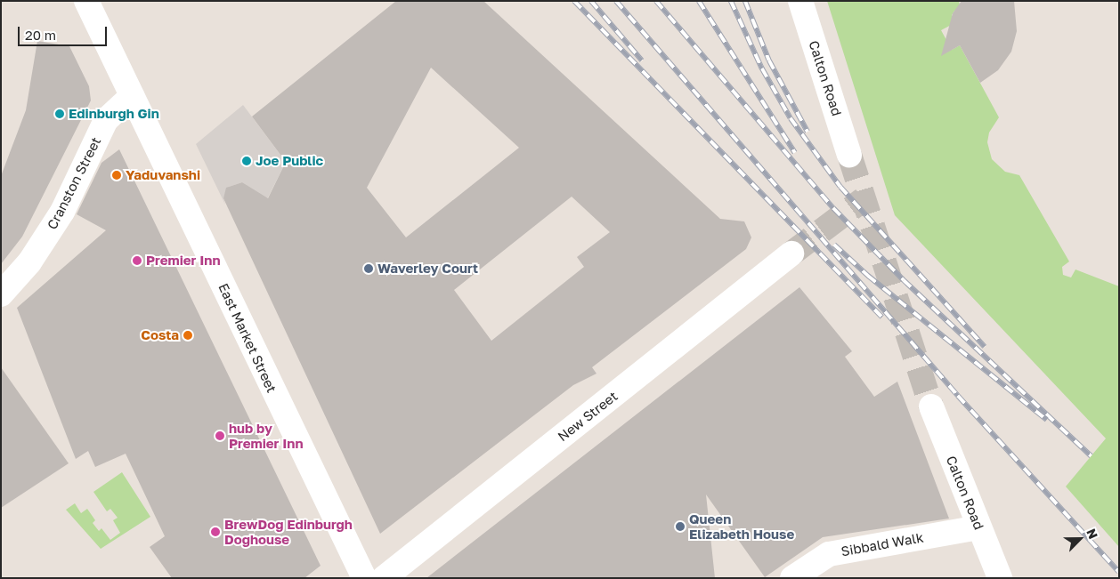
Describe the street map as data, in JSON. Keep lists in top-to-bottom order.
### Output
{
  "streets": {
    "street": [
      "Calton Road",
      "Cranston Street",
      "East Market Street",
      "New Street",
      "Sibbald Walk"
    ]
  },
  "crossings": [
    ["Calton Road", "Sibbald Walk"],
    ["Cranston Street", "East Market Street"]
  ],
  "places": [
    "Edinburgh Gin",
    "Joe Public",
    "Yaduvanshi",
    "Premier Inn",
    "Waverley Court",
    "Costa",
    "hub by Premier Inn",
    "Queen Elizabeth House",
    "BrewDog Edinburgh Doghouse"
  ],
  "scale_bar": "20 m",
  "north": "top right"
}
